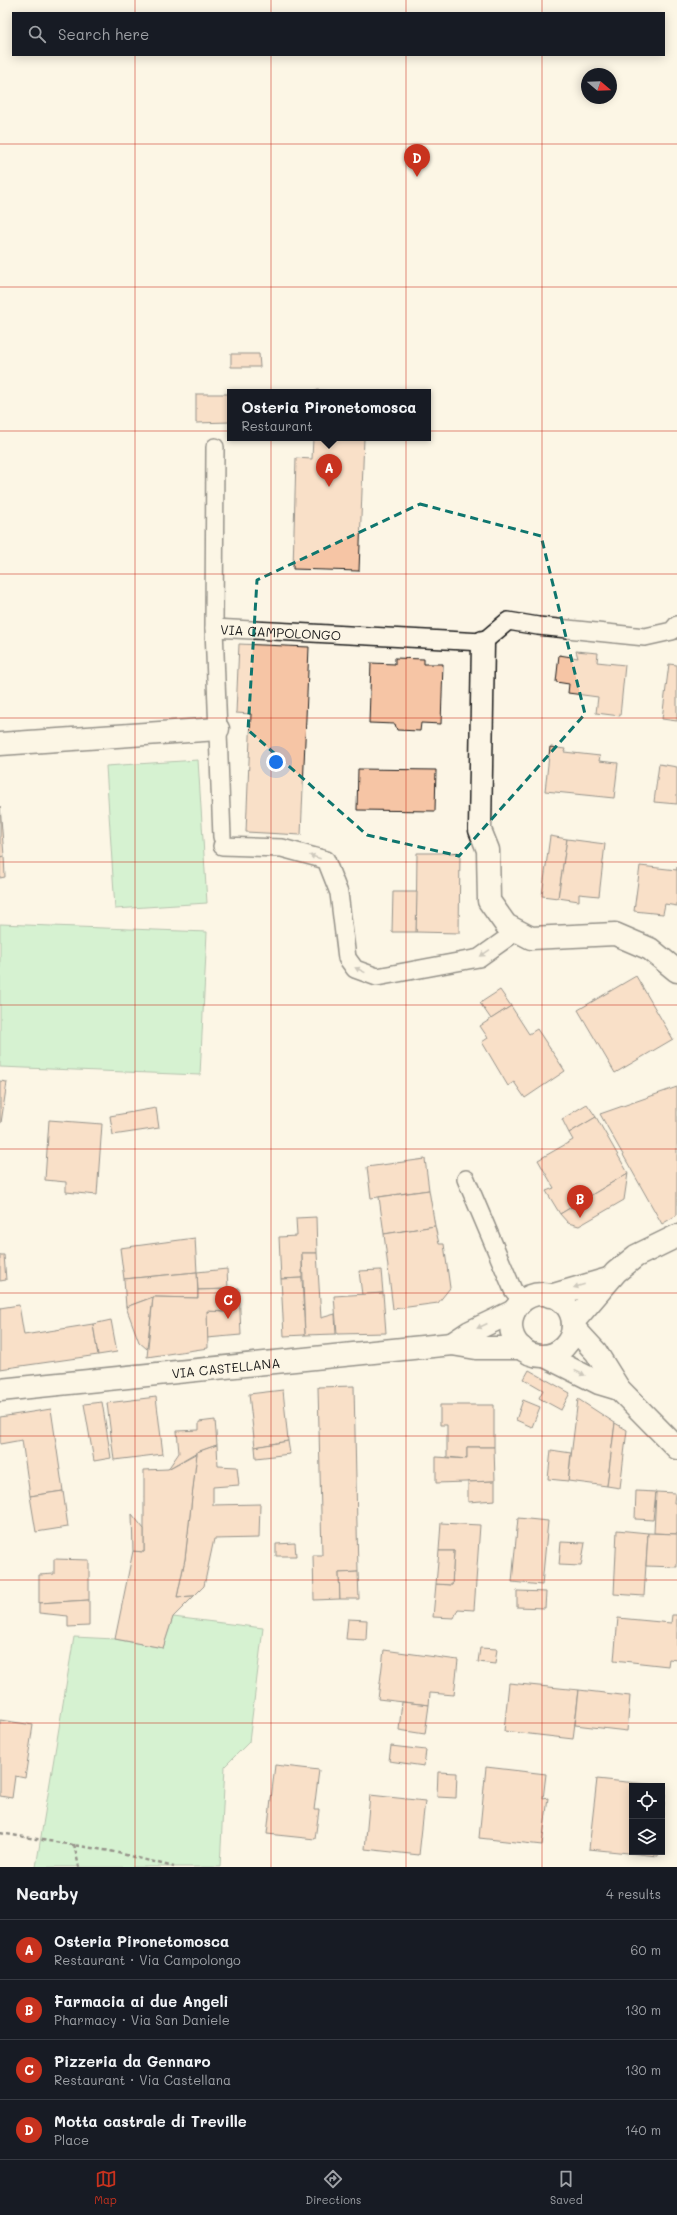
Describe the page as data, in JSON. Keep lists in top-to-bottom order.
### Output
{
  "streets": {
    "street": ["VIA CASTELLANA"],
    "lane": ["VIA CAMPOLONGO"]
  },
  "north": "right",
  "page": {
    "search": "Search here",
    "pins": [
      "D",
      "A",
      "B",
      "C"
    ],
    "popup": ["Osteria Pironetomosca", "Restaurant"],
    "heading": ["Nearby", "4 results"],
    "list": [
      {
        "mark": "A",
        "name": "Osteria Pironetomosca",
        "note": "Restaurant · Via Campolongo",
        "value": "60 m"
      },
      {
        "mark": "B",
        "name": "Farmacia ai due Angeli",
        "note": "Pharmacy · Via San Daniele",
        "value": "130 m"
      },
      {
        "mark": "C",
        "name": "Pizzeria da Gennaro",
        "note": "Restaurant · Via Castellana",
        "value": "130 m"
      },
      {
        "mark": "D",
        "name": "Motta castrale di Treville",
        "note": "Place",
        "value": "140 m"
      }
    ],
    "nav": ["Map", "Directions", "Saved"]
  }
}
